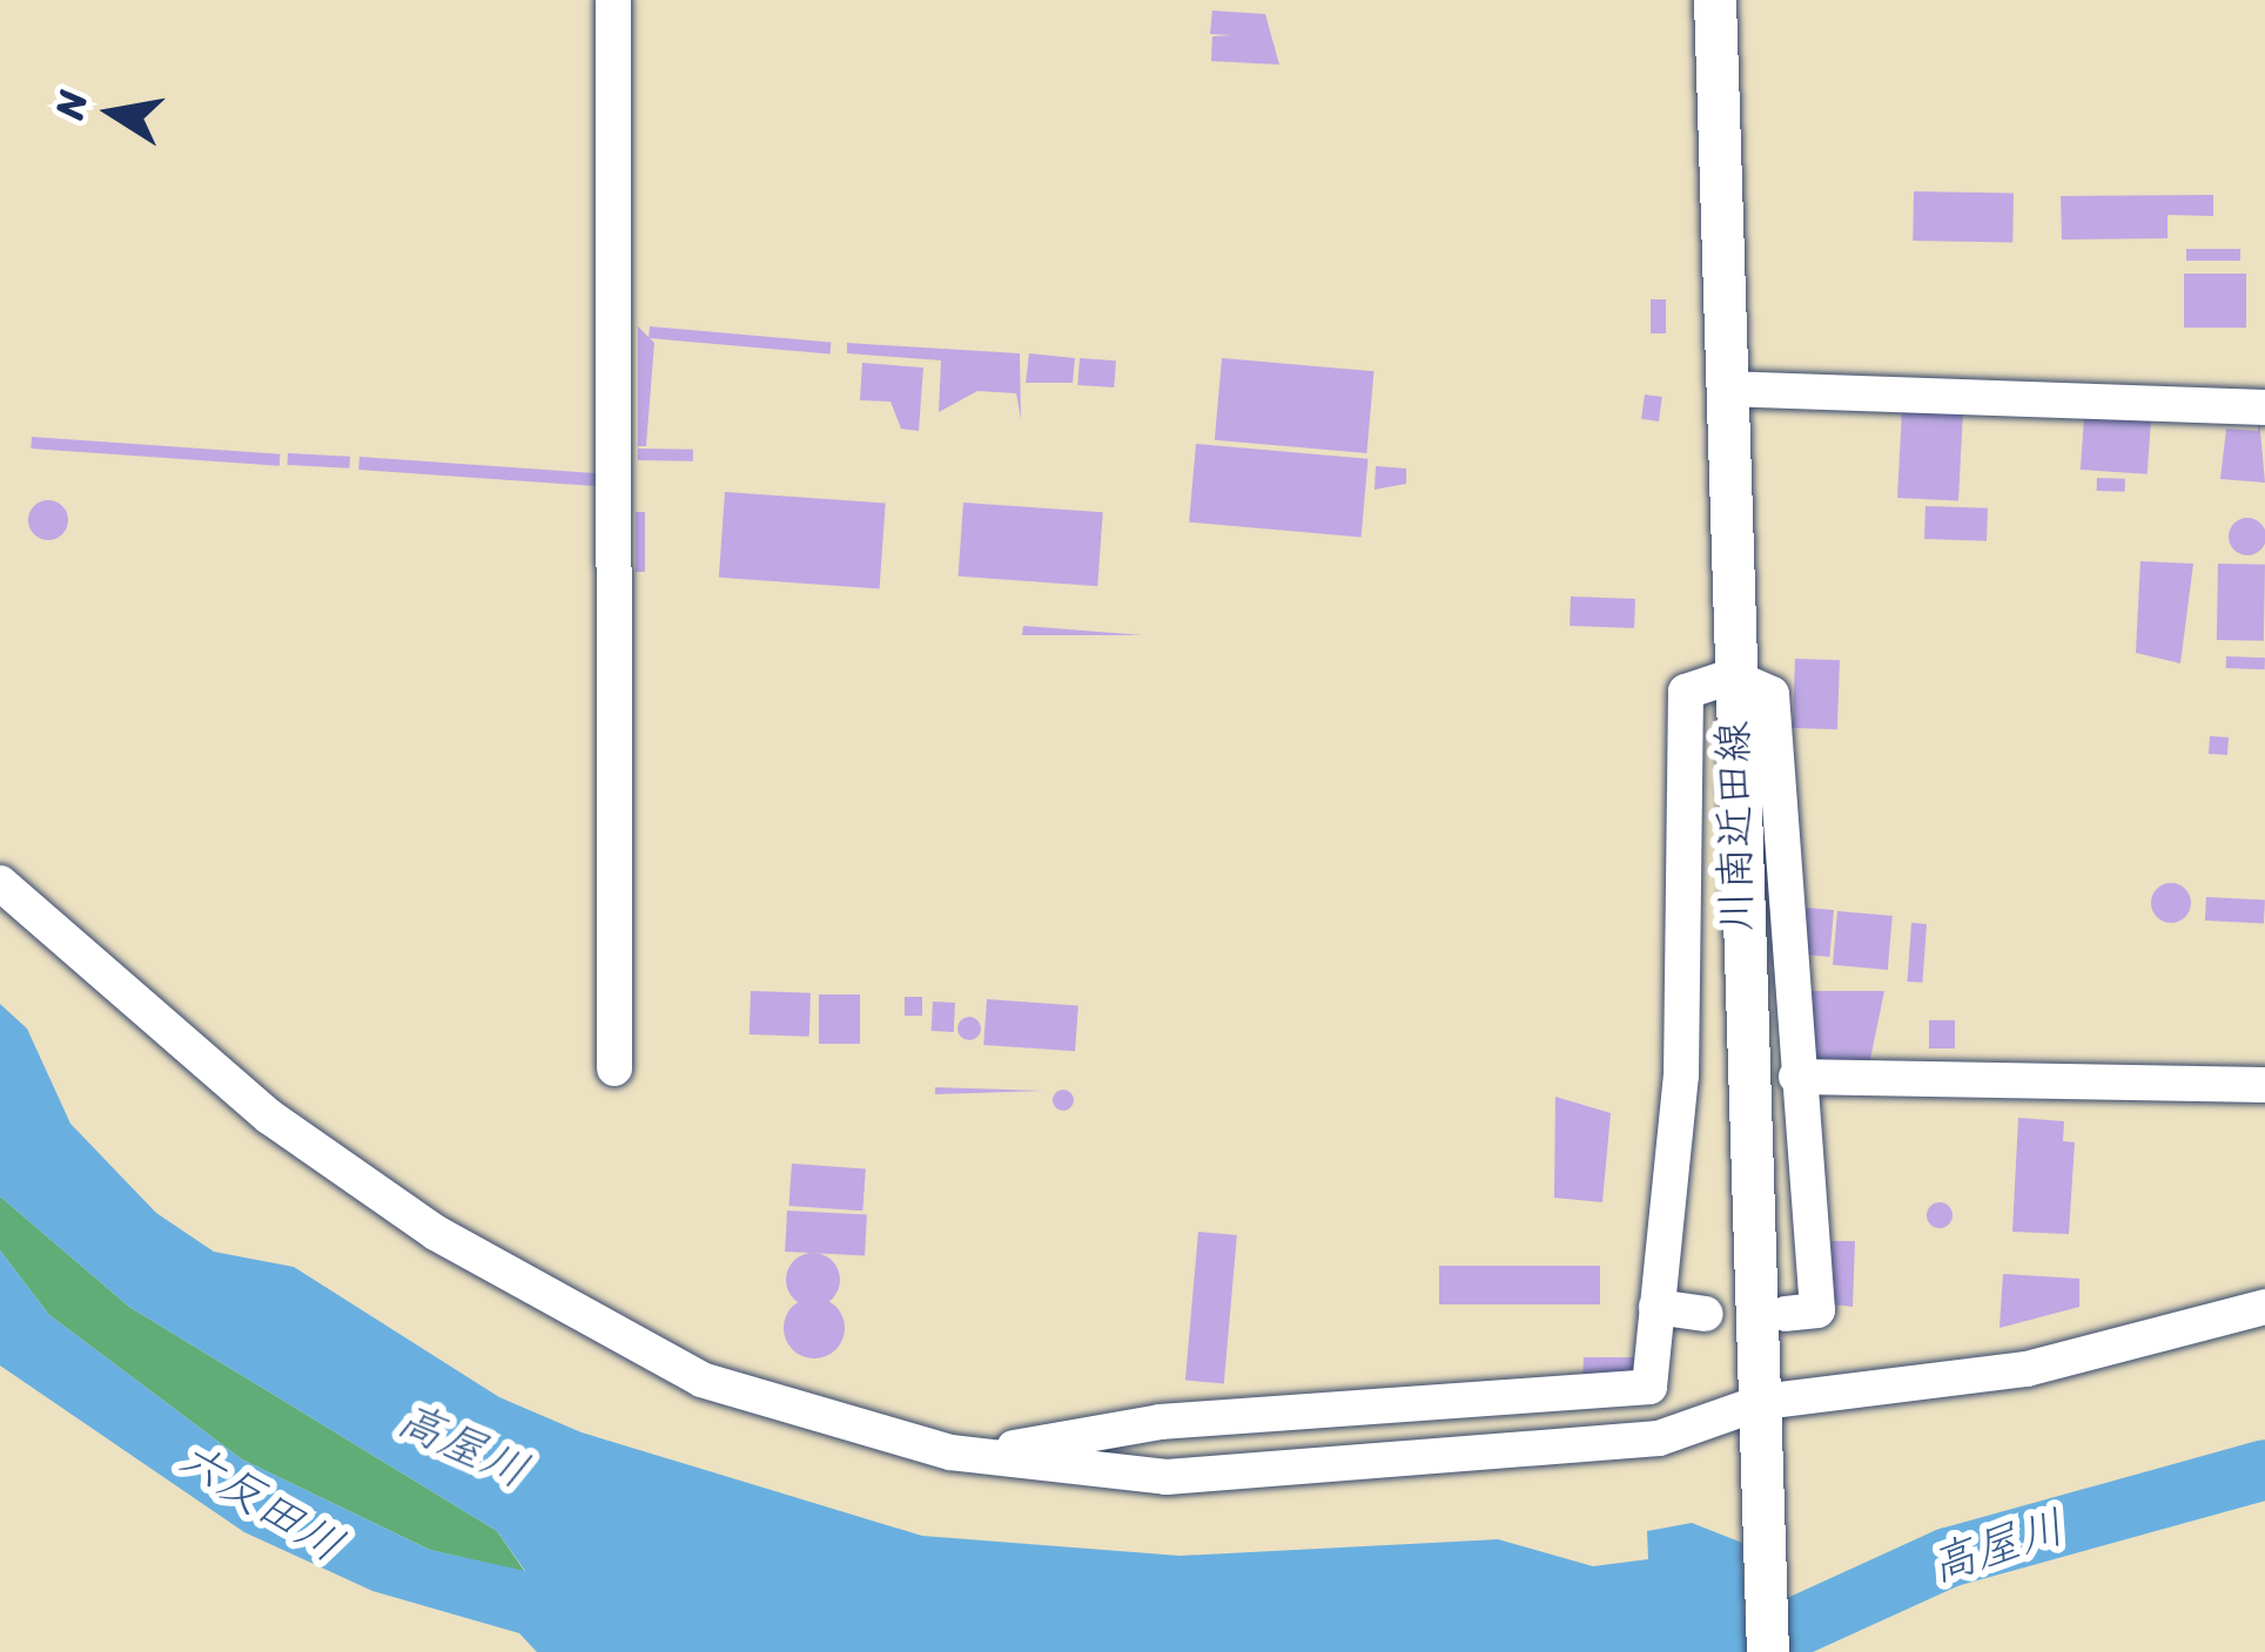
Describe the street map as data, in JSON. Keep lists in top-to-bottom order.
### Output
{
  "streets": {
    "main road": ["川南近田線"]
  },
  "water": ["高屋川", "六反田川"],
  "north": "left"
}
